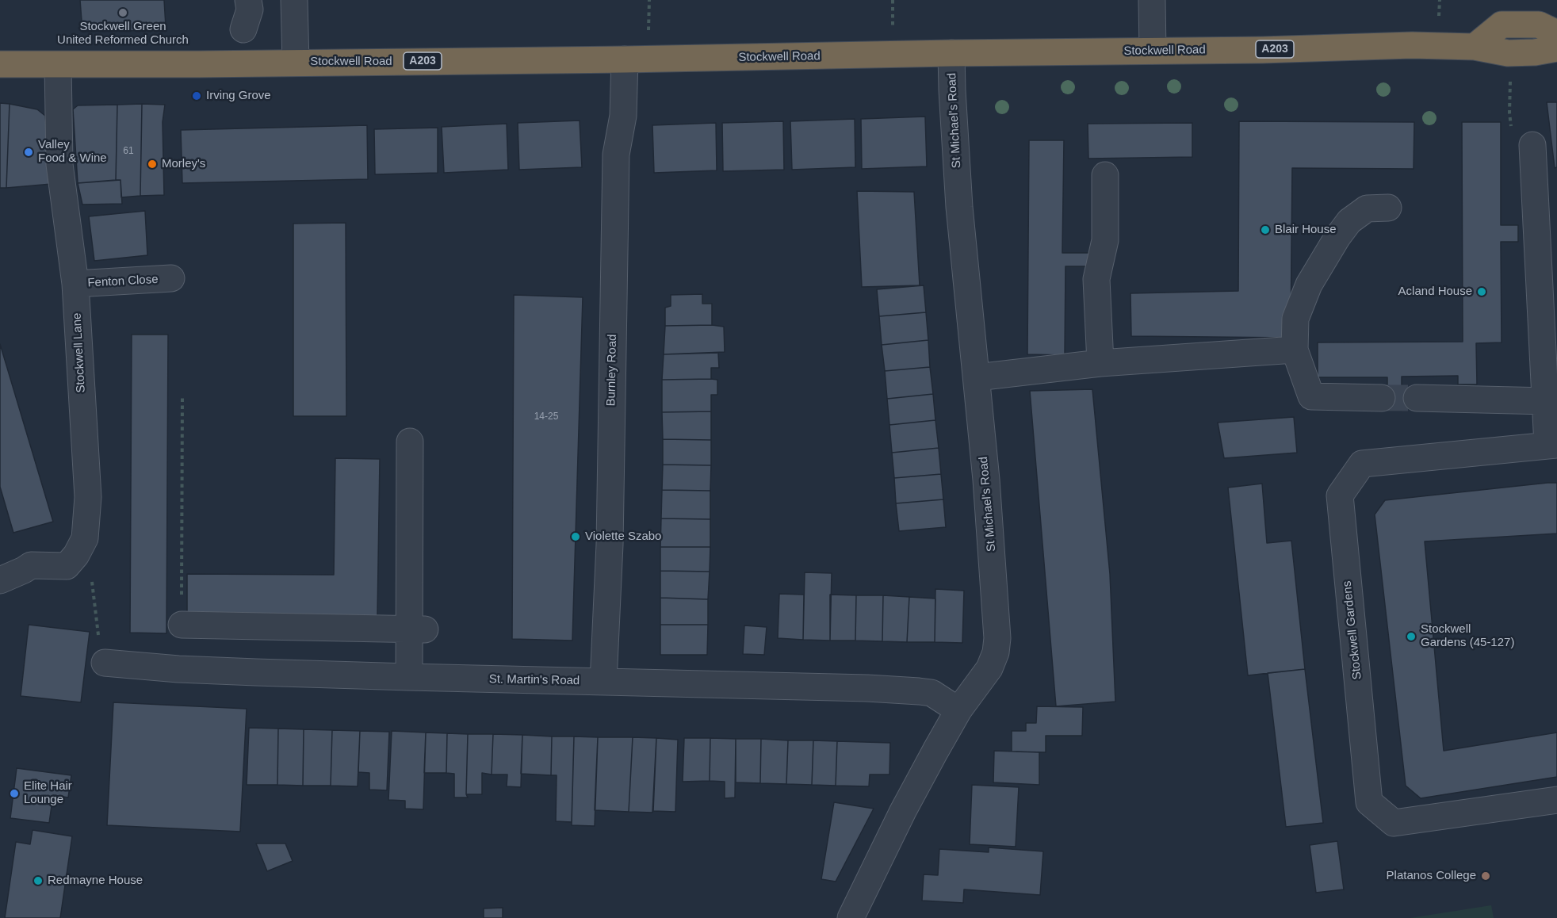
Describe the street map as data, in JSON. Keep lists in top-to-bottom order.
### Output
{
  "streets": {
    "highway": ["A203", "Stockwell Road"],
    "street": [
      "St Michael's Road",
      "Fenton Close",
      "Stockwell Lane",
      "Burnley Road",
      "Stockwell Gardens",
      "St. Martin's Road"
    ]
  },
  "crossings": [
    ["Stockwell Road", "St Michael's Road"],
    ["Stockwell Road", "Stockwell Lane"],
    ["Stockwell Road", "Burnley Road"],
    ["St Michael's Road", "St. Martin's Road"],
    ["Fenton Close", "Stockwell Lane"],
    ["Burnley Road", "St. Martin's Road"]
  ],
  "places": [
    "Stockwell Green United Reformed Church",
    "Irving Grove",
    "Valley Food & Wine",
    "Morley's",
    "Blair House",
    "Acland House",
    "Violette Szabo",
    "Stockwell Gardens (45-127)",
    "Elite Hair Lounge",
    "Platanos College",
    "Redmayne House"
  ],
  "house_numbers": ["61", "14-25"]
}
